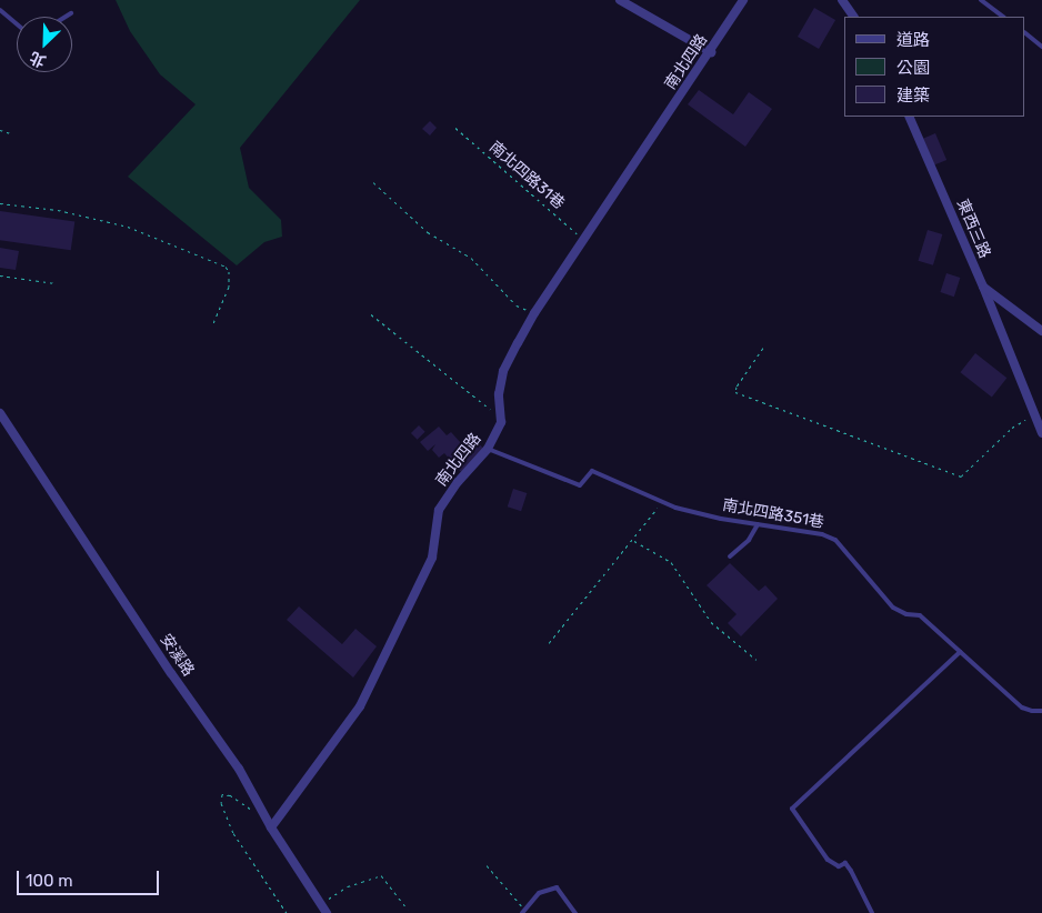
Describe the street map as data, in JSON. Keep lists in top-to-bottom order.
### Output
{
  "streets": {
    "street": ["南北四路", "東西三路", "安溪路"],
    "lane": ["南北四路351巷"],
    "path": ["南北四路31巷"]
  },
  "crossings": [
    ["南北四路", "南北四路31巷"],
    ["南北四路", "南北四路351巷"],
    ["南北四路", "安溪路"]
  ],
  "legend": ["道路", "公園", "建築"],
  "scale_bar": "100 m",
  "north": "bottom left"
}
